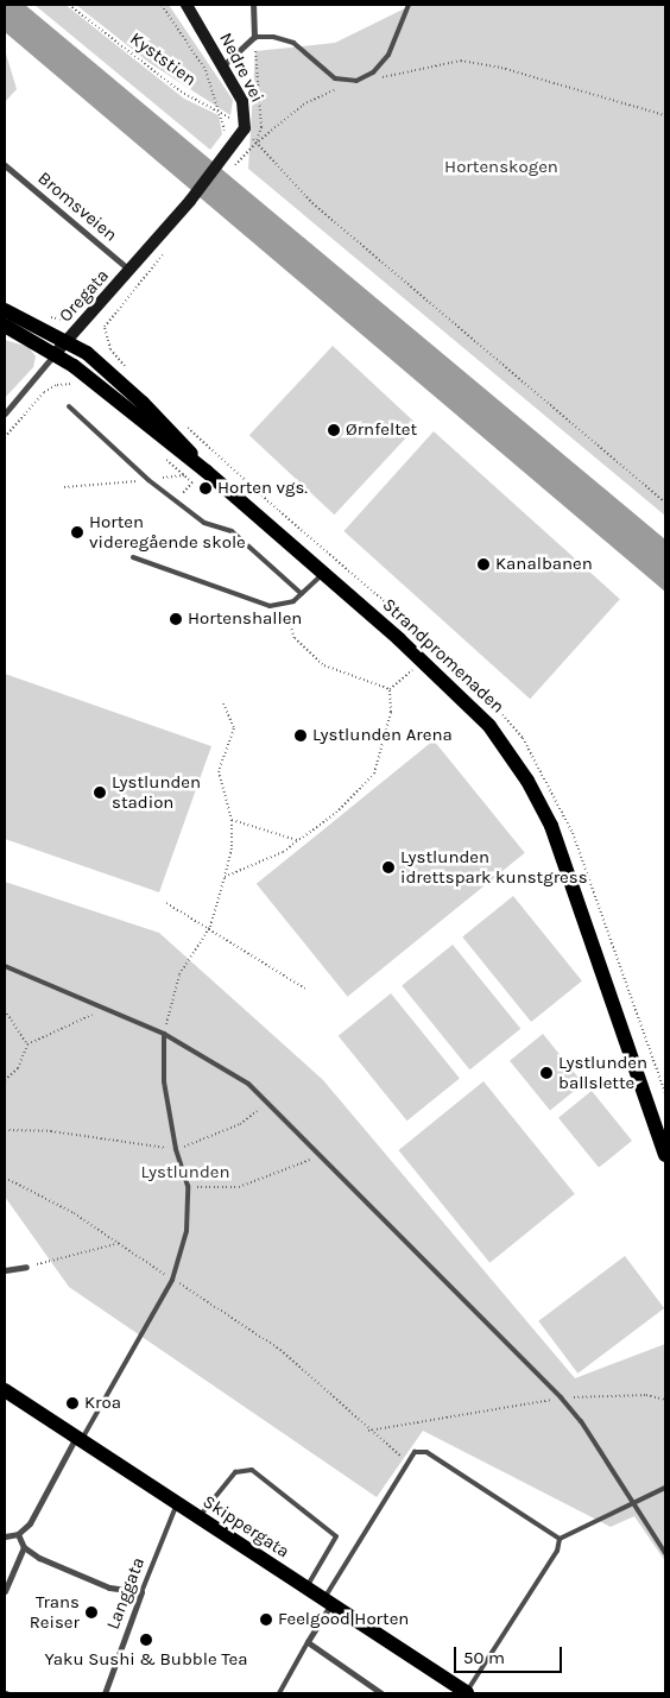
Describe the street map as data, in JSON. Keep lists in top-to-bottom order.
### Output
{
  "streets": {
    "main road": [
      "Nedre vei",
      "Oregata",
      "Strandpromenaden",
      "Skippergata"
    ],
    "street": ["Bromsveien", "Langgata"],
    "path": ["Kyststien"]
  },
  "crossings": [
    ["Kyststien", "Nedre vei"],
    ["Nedre vei", "Oregata"],
    ["Bromsveien", "Oregata"],
    ["Oregata", "Strandpromenaden"],
    ["Skippergata", "Langgata"]
  ],
  "parks": ["Hortenskogen", "Lystlunden"],
  "places": [
    "Ørnfeltet",
    "Horten vgs.",
    "Horten videregående skole",
    "Kanalbanen",
    "Hortenshallen",
    "Lystlunden Arena",
    "Lystlunden stadion",
    "Lystlunden idrettspark kunstgress",
    "Lystlunden ballslette",
    "Kroa",
    "Trans Reiser",
    "Feelgood Horten",
    "Yaku Sushi & Bubble Tea"
  ],
  "scale_bar": "50 m"
}
